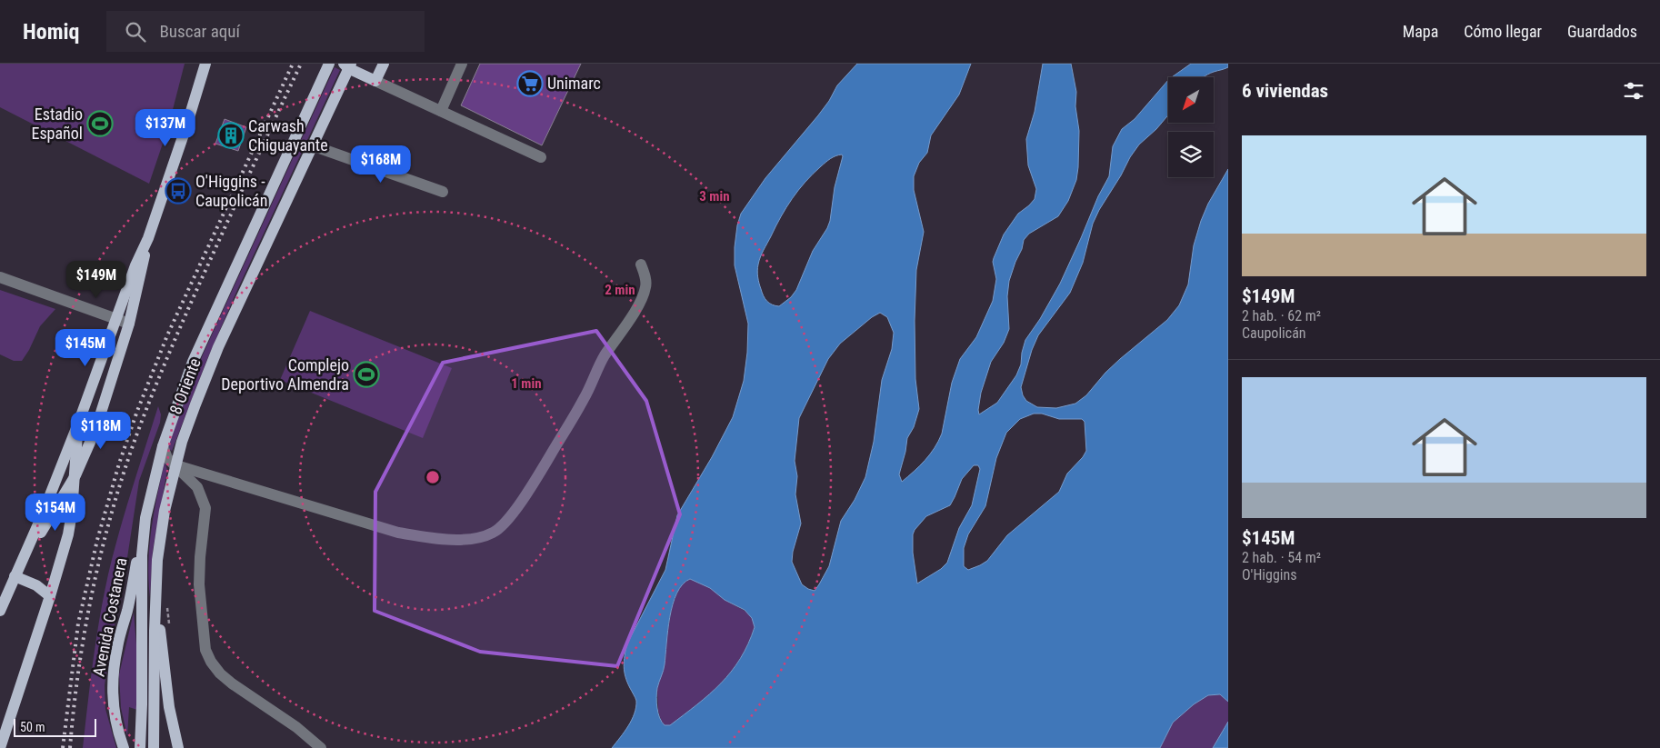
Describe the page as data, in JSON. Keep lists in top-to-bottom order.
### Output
{
  "streets": {
    "main road": ["8 Oriente", "Avenida Costanera"]
  },
  "crossings": [
    ["8 Oriente", "Avenida Costanera"]
  ],
  "places": {
    "supermarket": ["Unimarc"],
    "sports": ["Estadio Español", "Complejo Deportivo Almendra"],
    "building": ["Carwash Chiguayante"],
    "bus stop": ["O'Higgins - Caupolicán"]
  },
  "scale_bar": "50 m",
  "north": "bottom left",
  "page": {
    "header": "Homiq",
    "search": "Buscar aquí",
    "nav": ["Mapa", "Cómo llegar", "Guardados"],
    "heading": "6 viviendas",
    "price": [
      "$137M",
      "$168M",
      "$149M",
      "$145M",
      "$118M",
      "$154M"
    ],
    "list": [
      {
        "name": "$149M",
        "note": "2 hab. · 62 m² · Caupolicán"
      },
      {
        "name": "$145M",
        "note": "2 hab. · 54 m² · O'Higgins"
      }
    ],
    "scale": "50 m"
  },
  "rings": ["3 min", "2 min", "1 min"]
}
